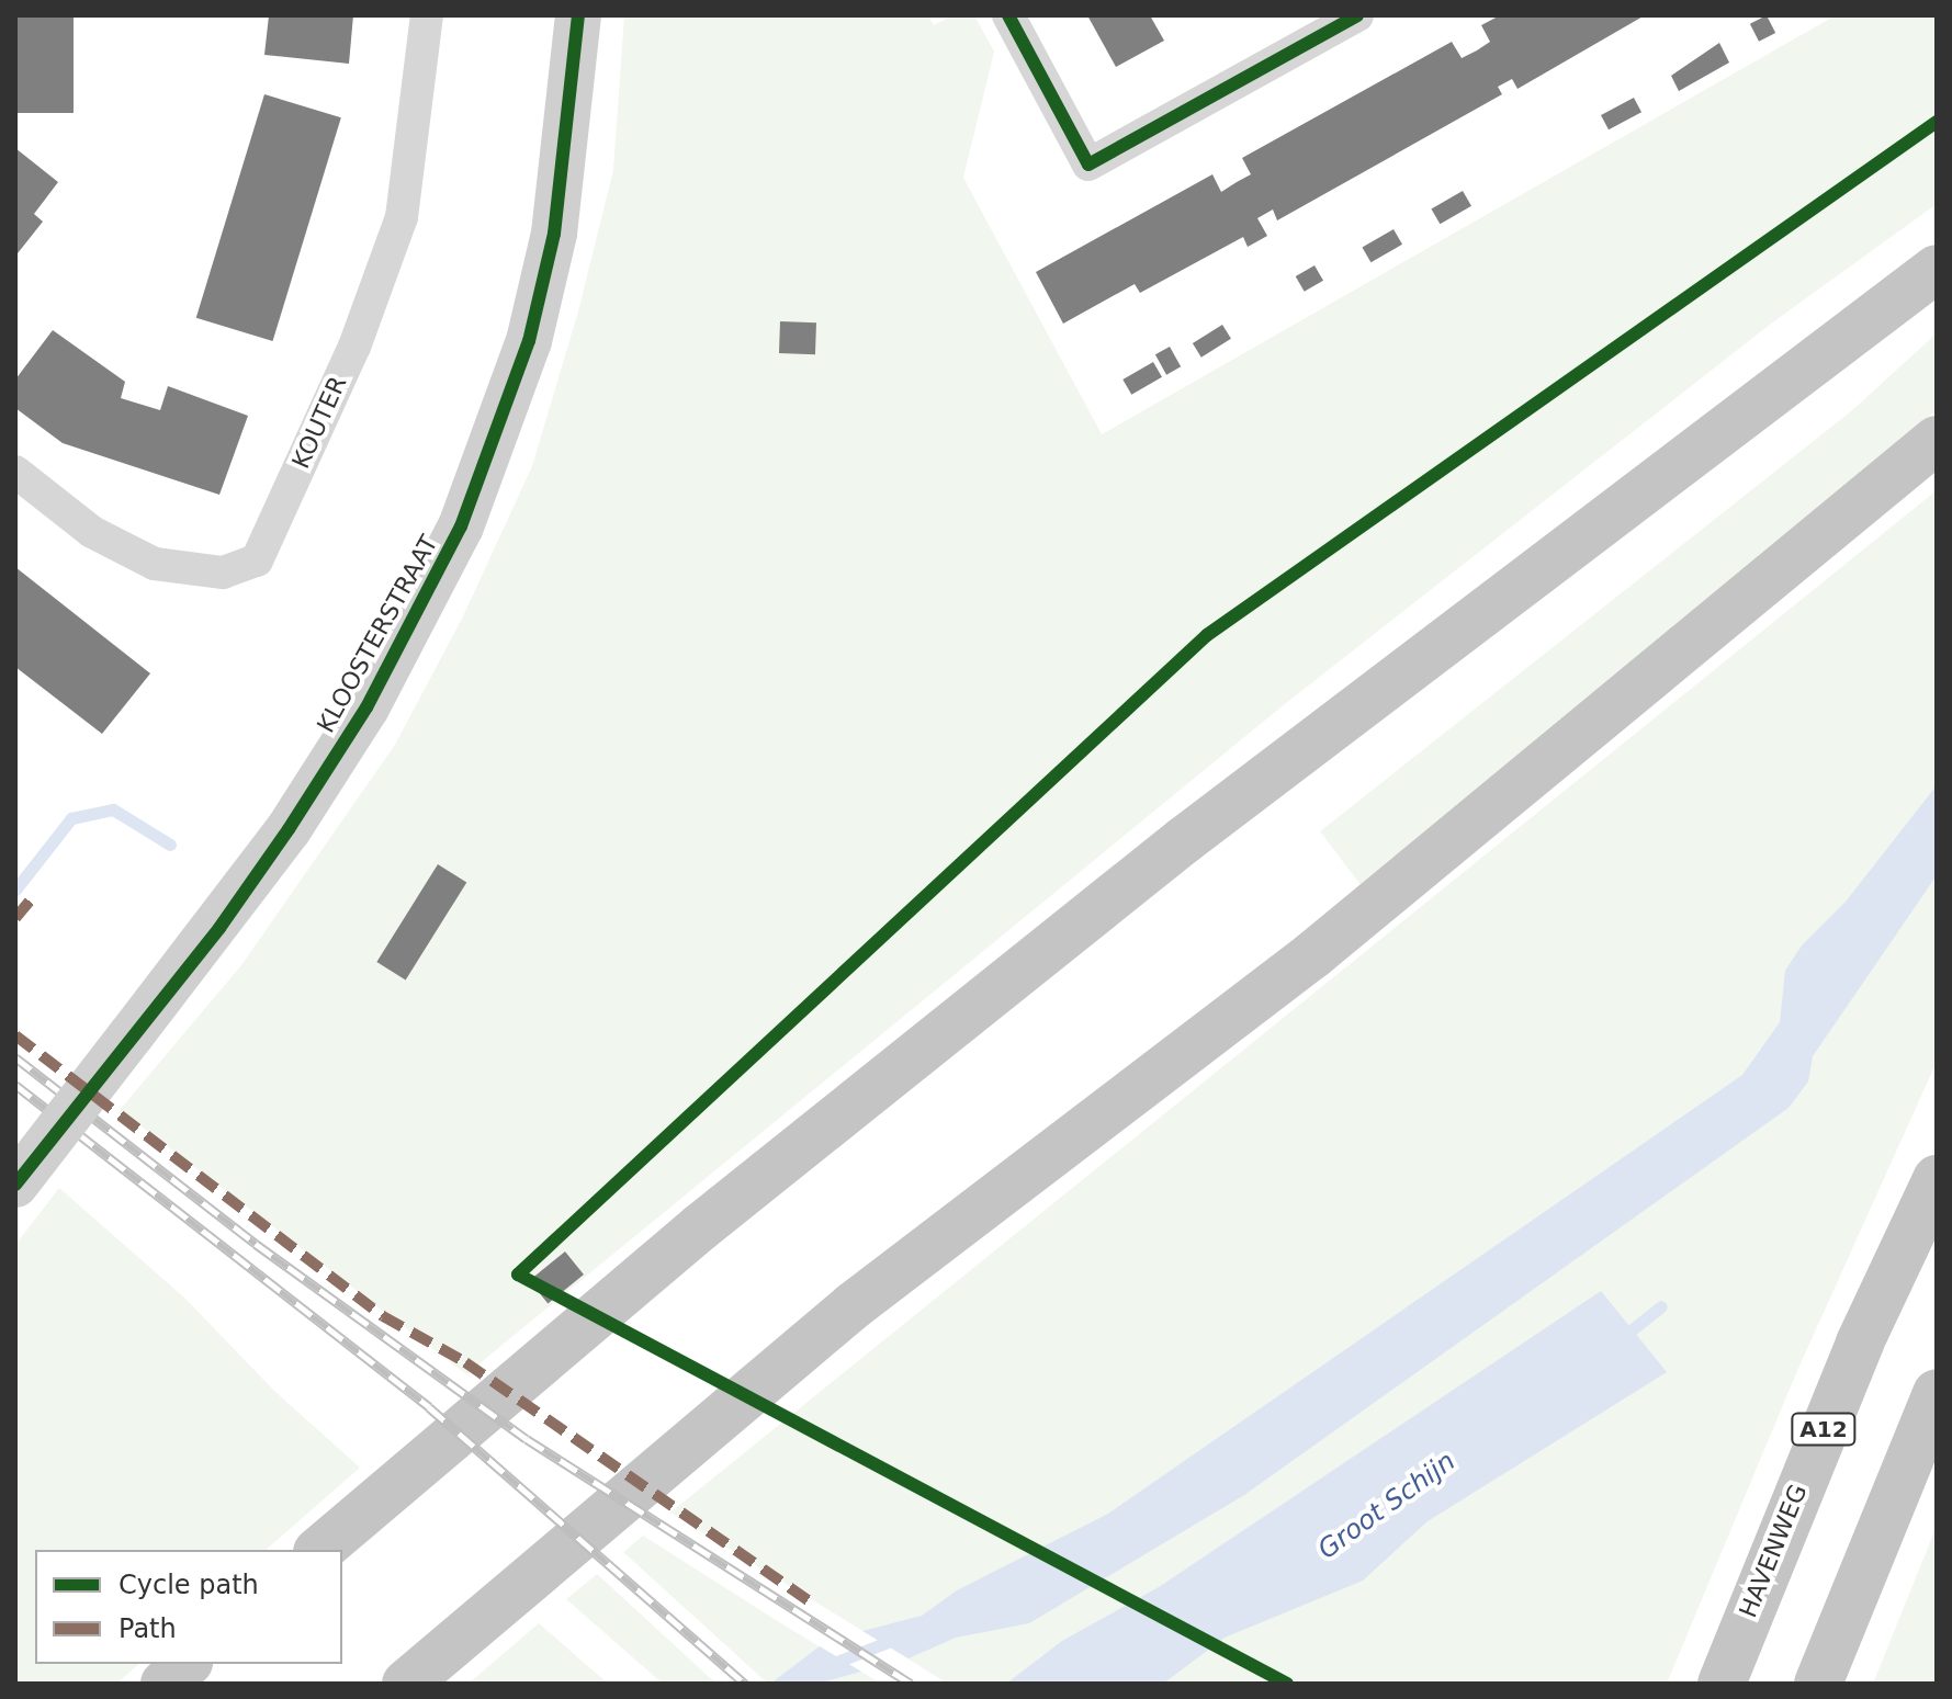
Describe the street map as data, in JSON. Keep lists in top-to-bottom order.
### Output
{
  "streets": {
    "highway": ["A12", "HAVENWEG"],
    "main road": ["KLOOSTERSTRAAT"],
    "street": ["KOUTER"]
  },
  "water": ["Groot Schijn"],
  "legend": ["Cycle path", "Path"]
}
